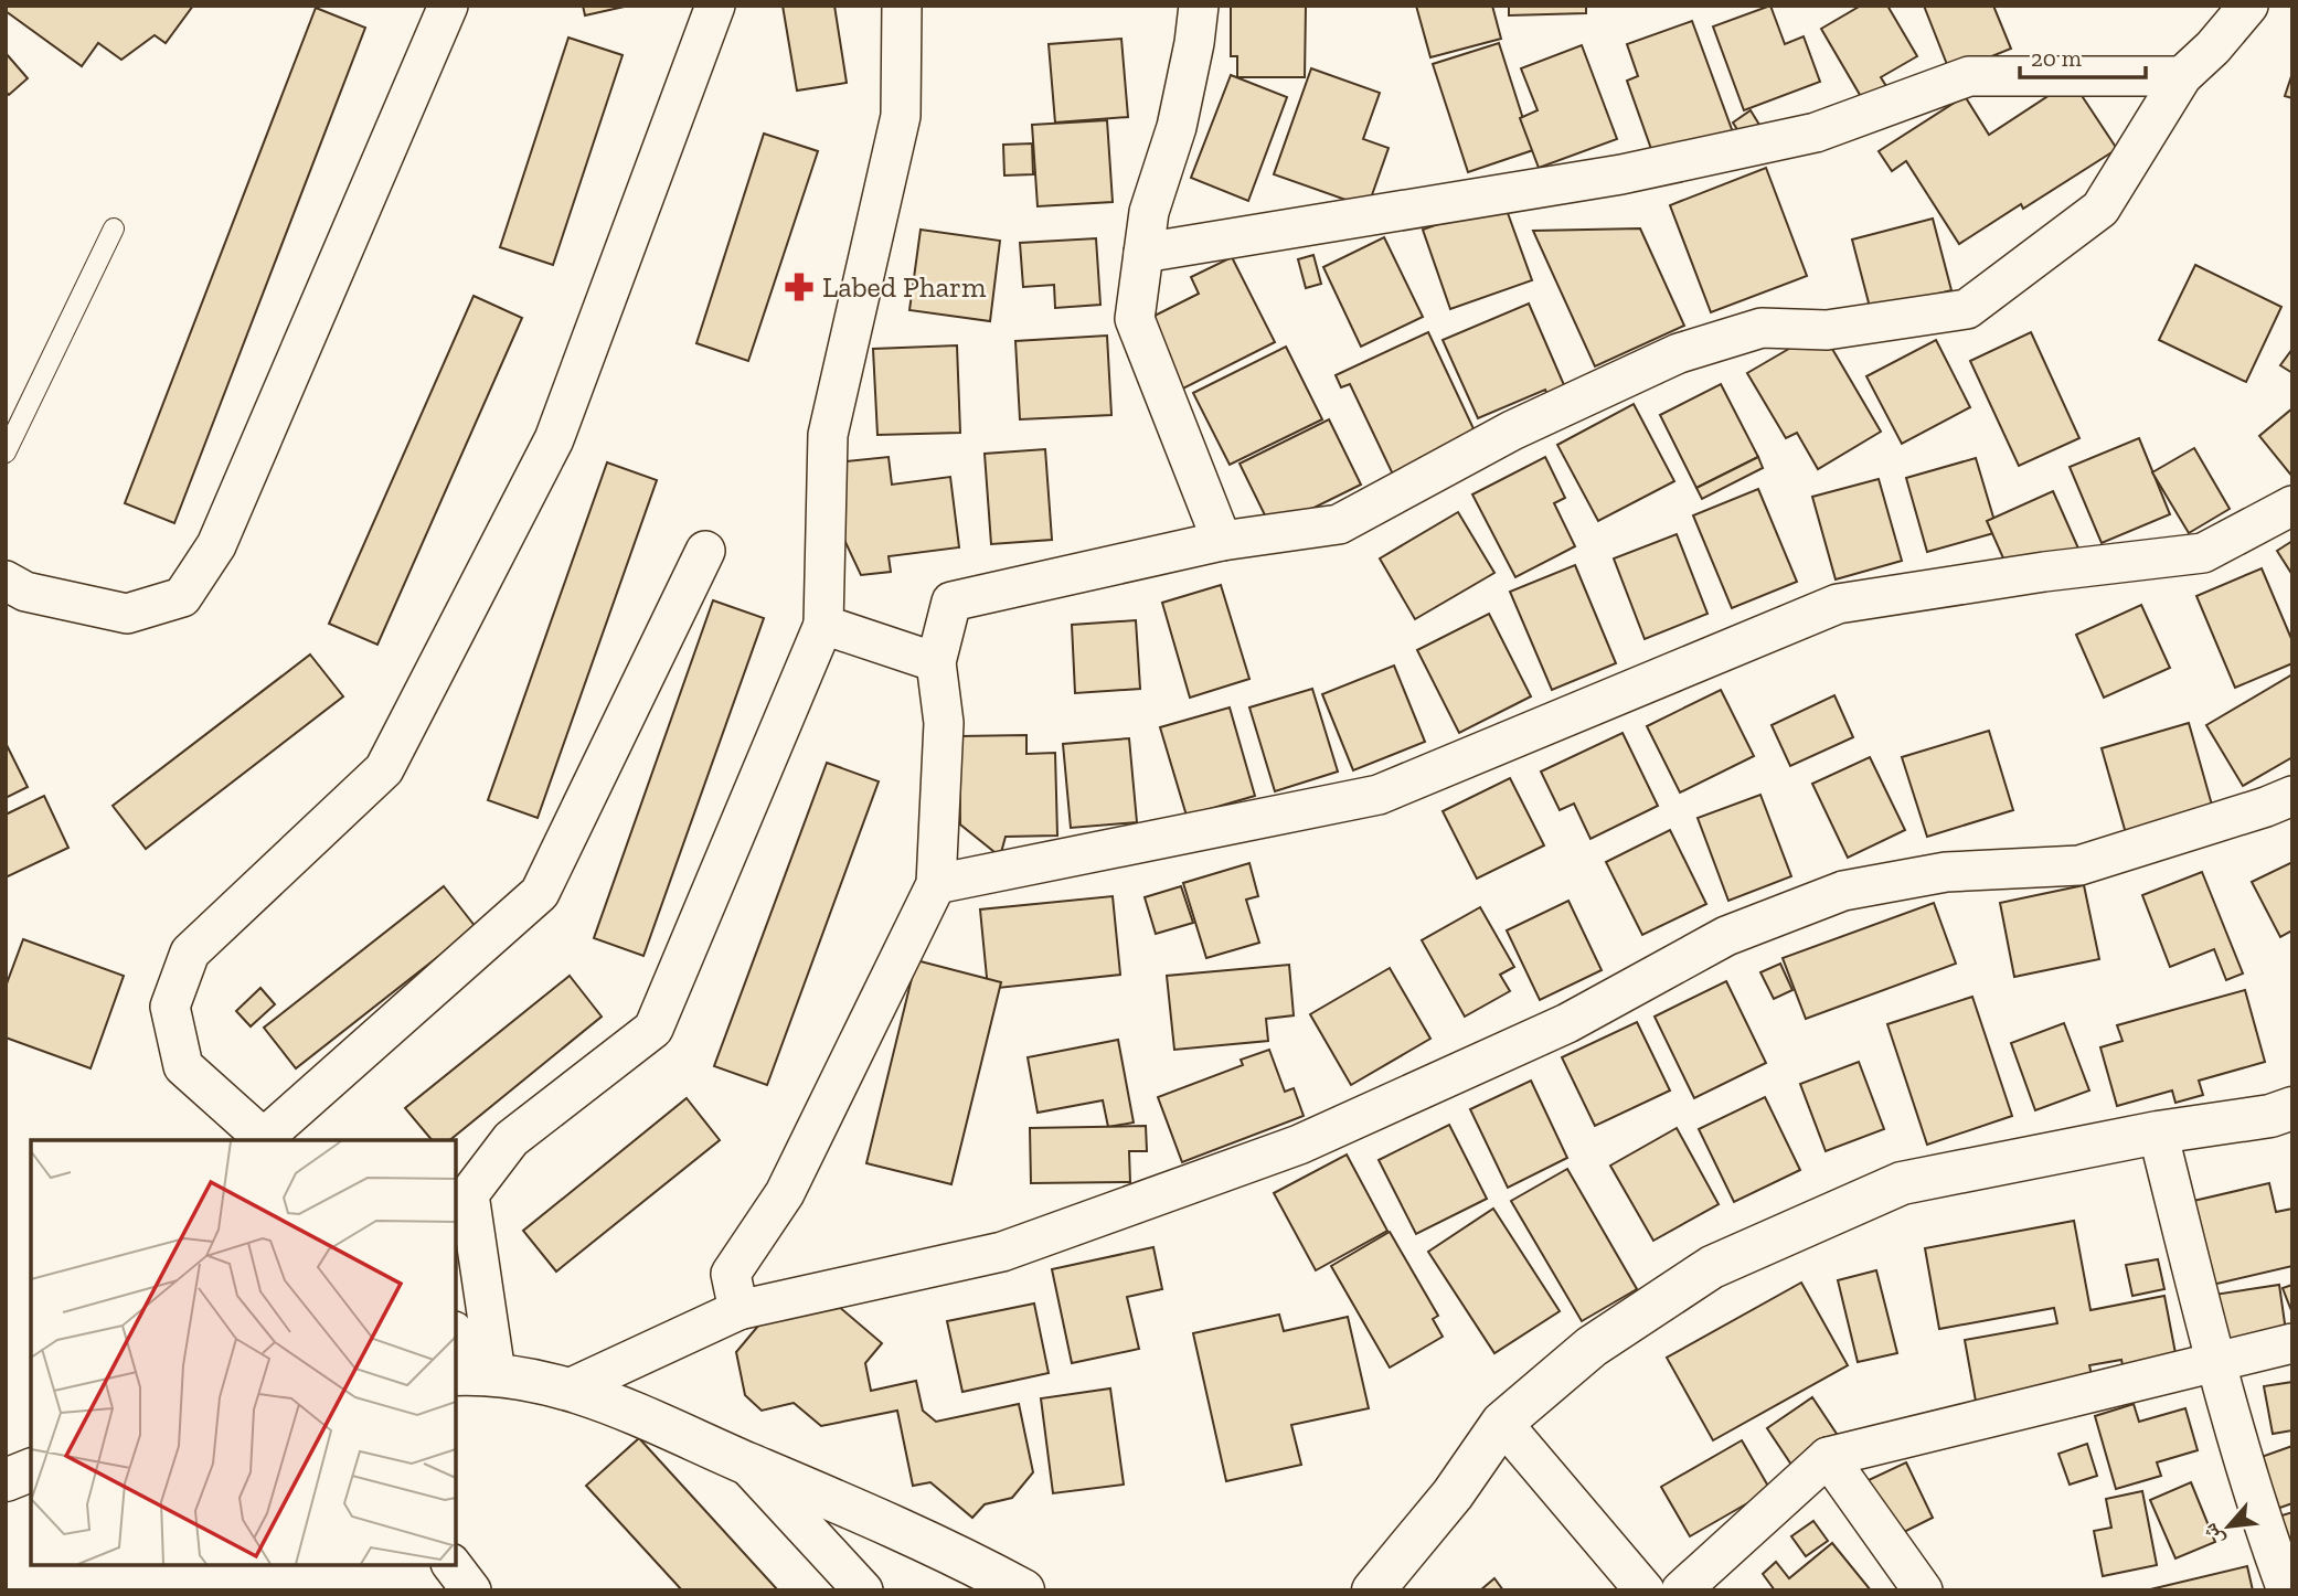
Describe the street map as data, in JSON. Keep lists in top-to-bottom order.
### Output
{
  "places": {
    "pharmacy": ["Labed Pharm"]
  },
  "scale_bar": "20 m",
  "north": "bottom left"
}
